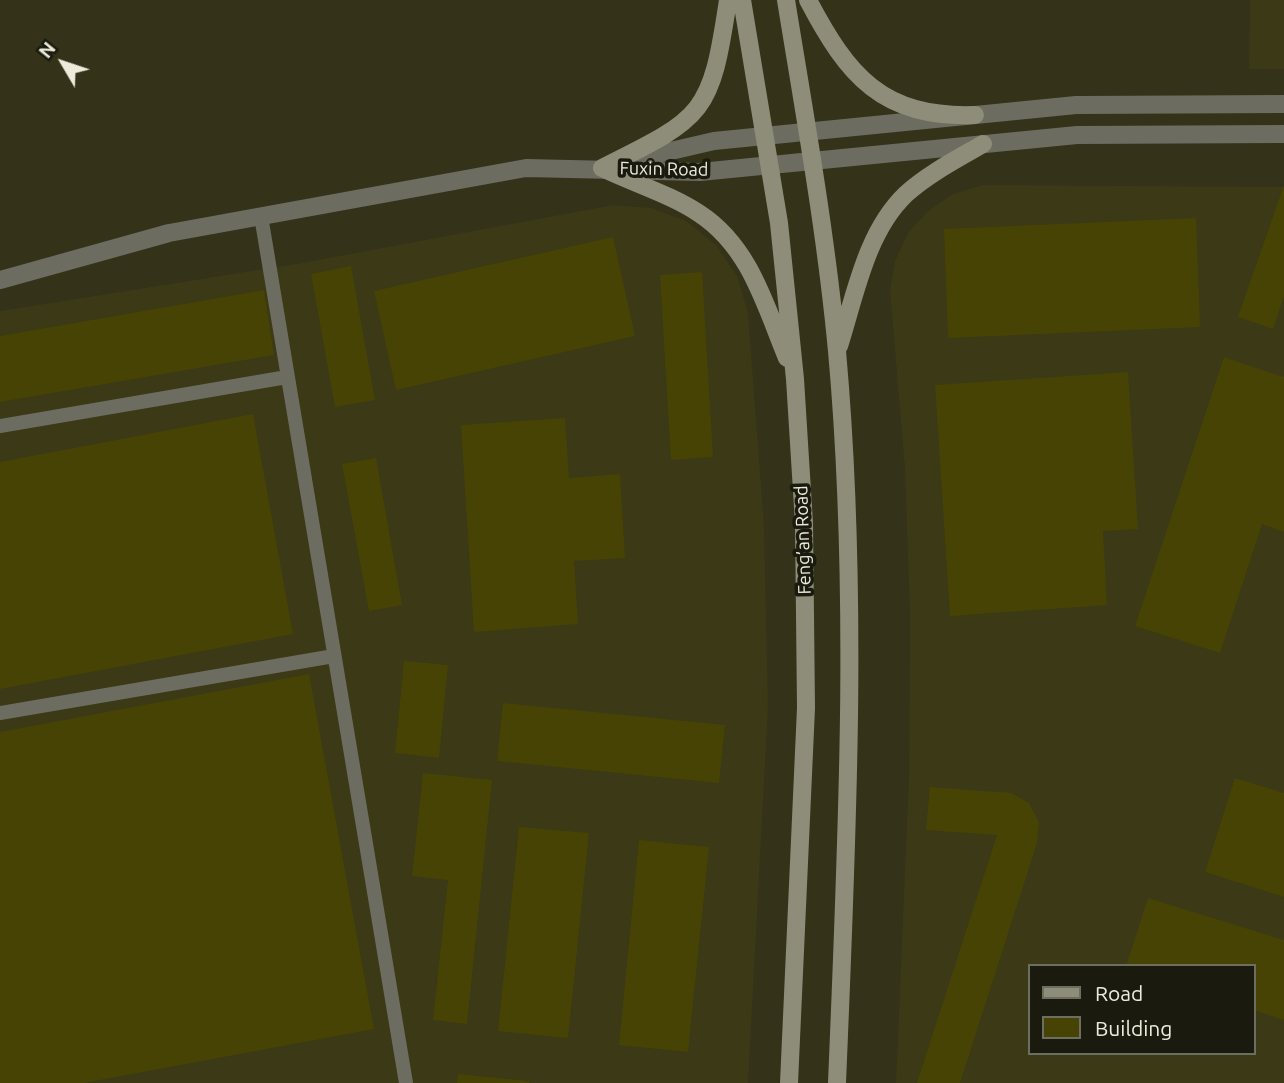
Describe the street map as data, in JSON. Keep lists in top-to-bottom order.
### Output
{
  "streets": {
    "street": ["Fuxin Road", "Feng’an Road"]
  },
  "crossings": [
    ["Fuxin Road", "Feng’an Road"]
  ],
  "legend": ["Road", "Building"],
  "north": "top left"
}
